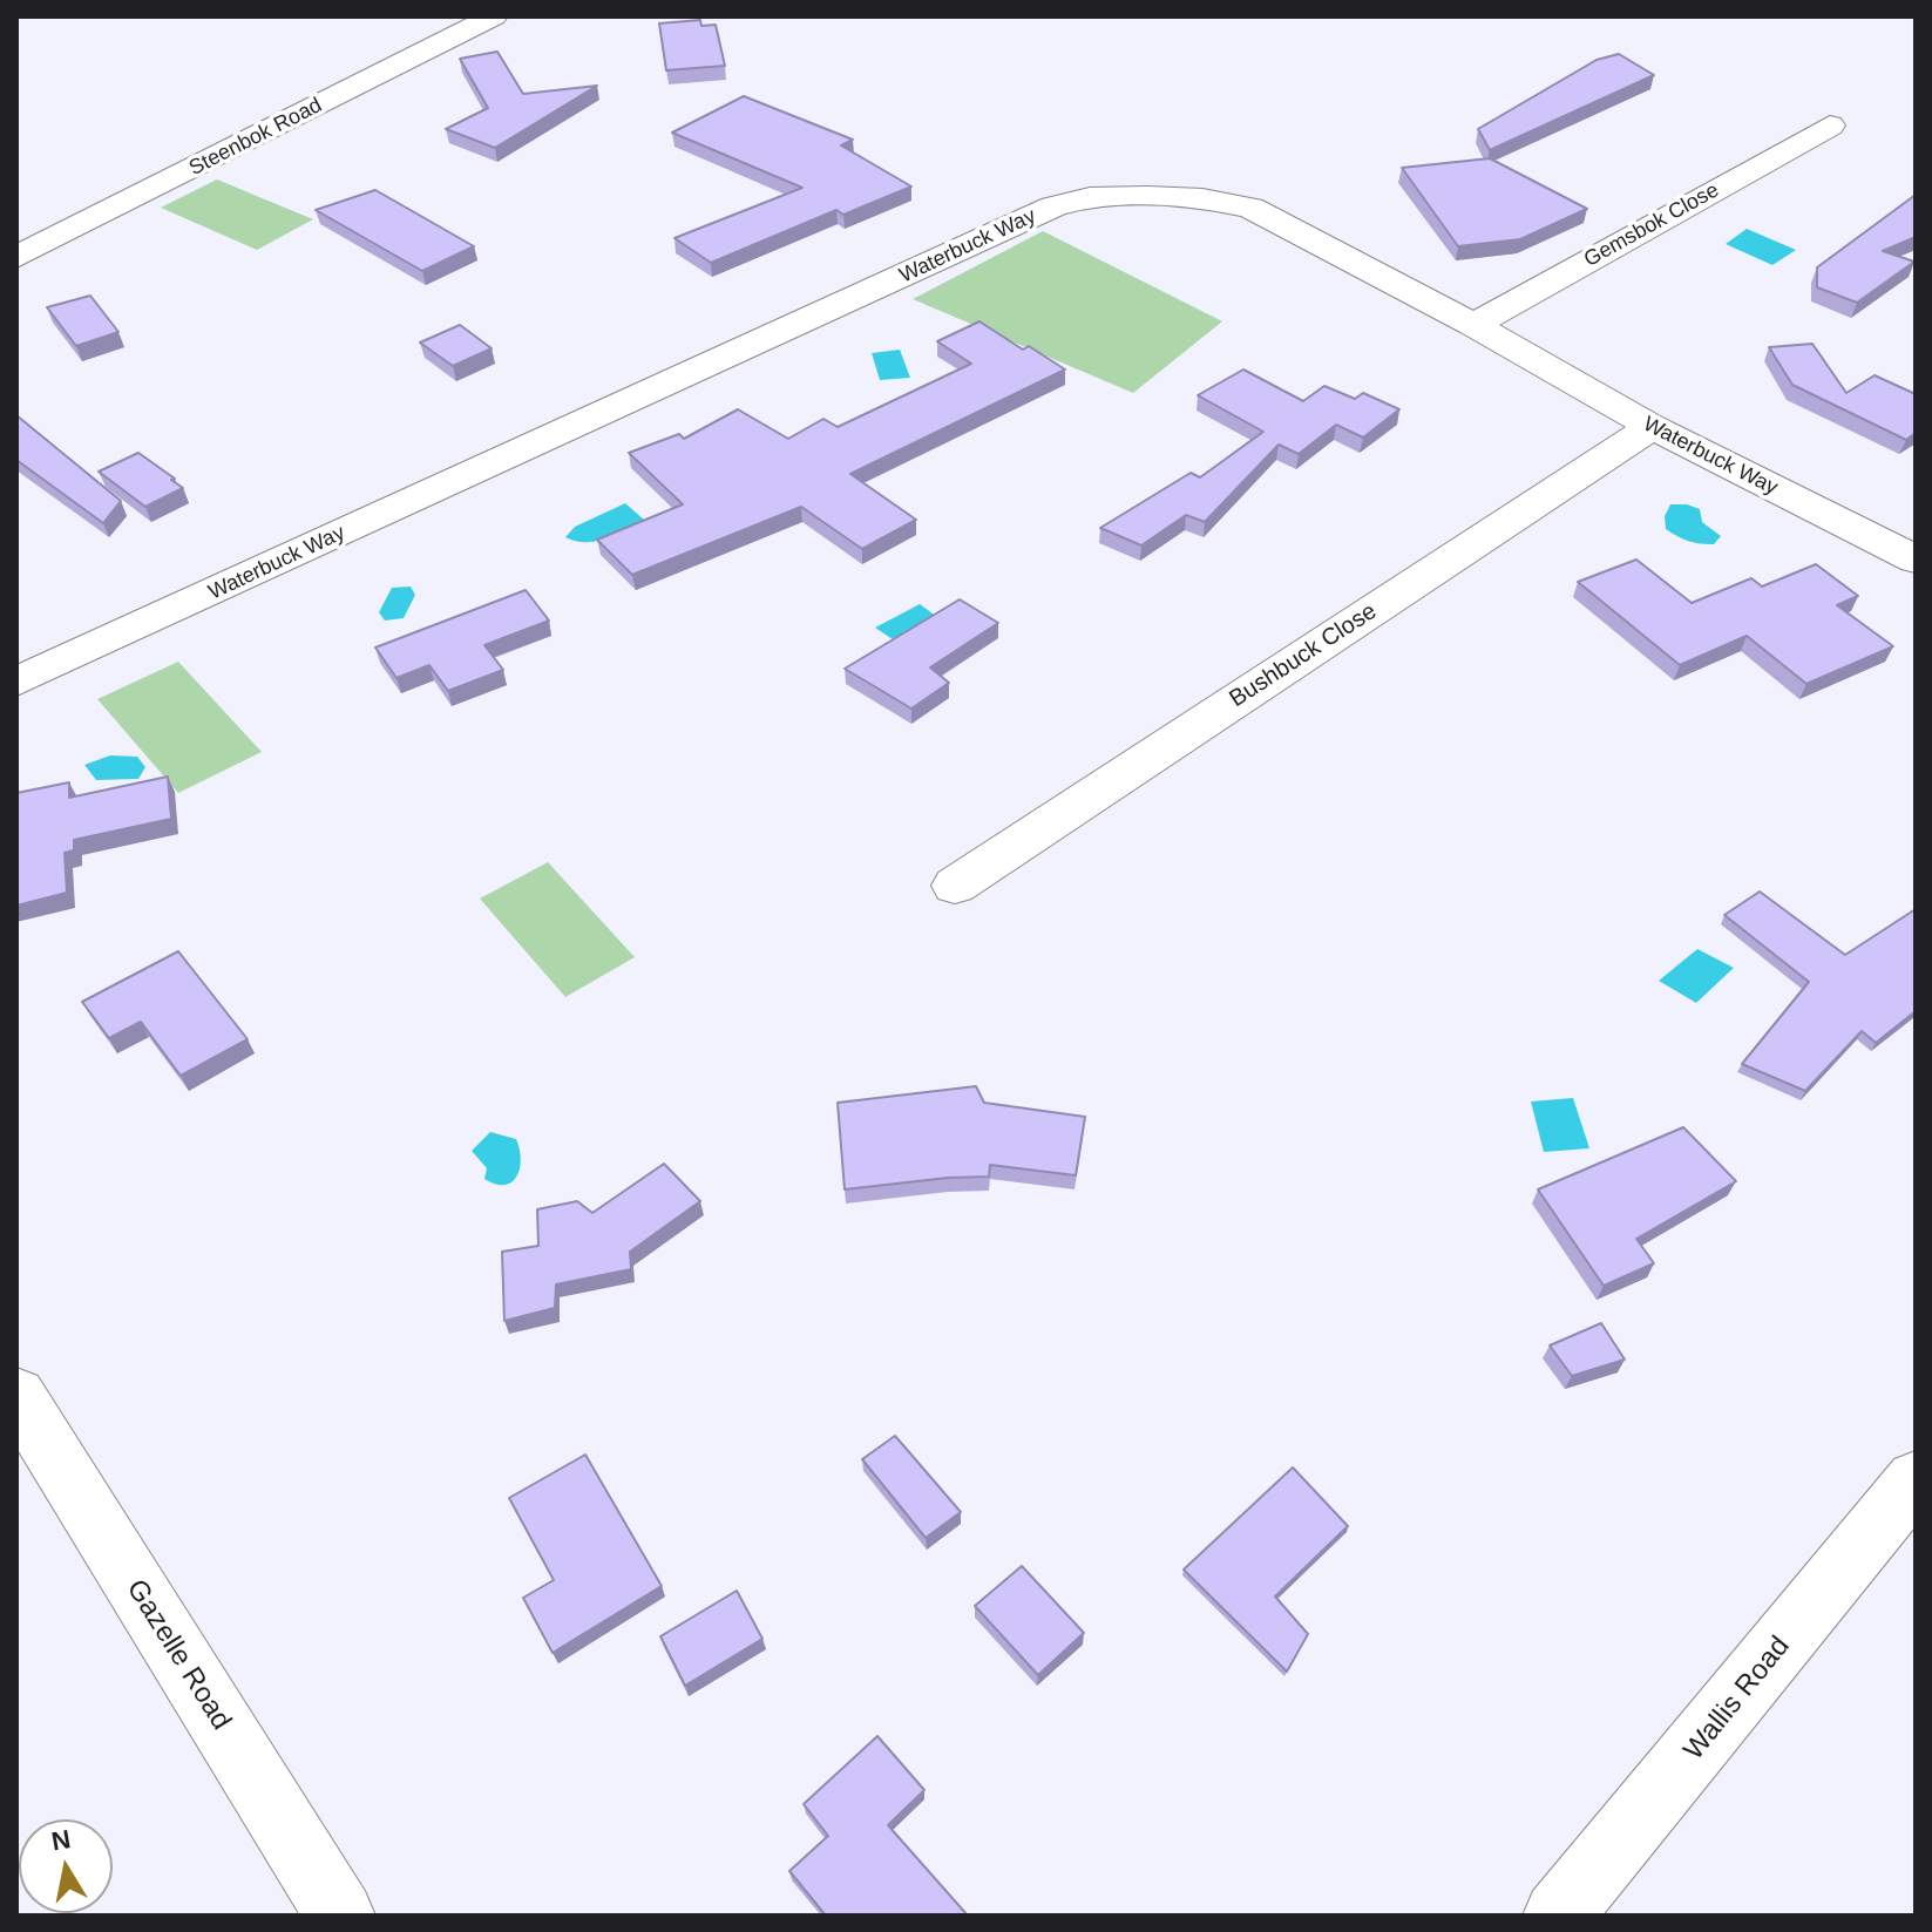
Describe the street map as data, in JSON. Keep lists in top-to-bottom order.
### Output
{
  "streets": {
    "street": [
      "Steenbok Road",
      "Gemsbok Close",
      "Waterbuck Way",
      "Bushbuck Close",
      "Gazelle Road",
      "Wallis Road"
    ]
  },
  "crossings": [
    ["Gemsbok Close", "Waterbuck Way"],
    ["Waterbuck Way", "Bushbuck Close"]
  ],
  "north": "top"
}
